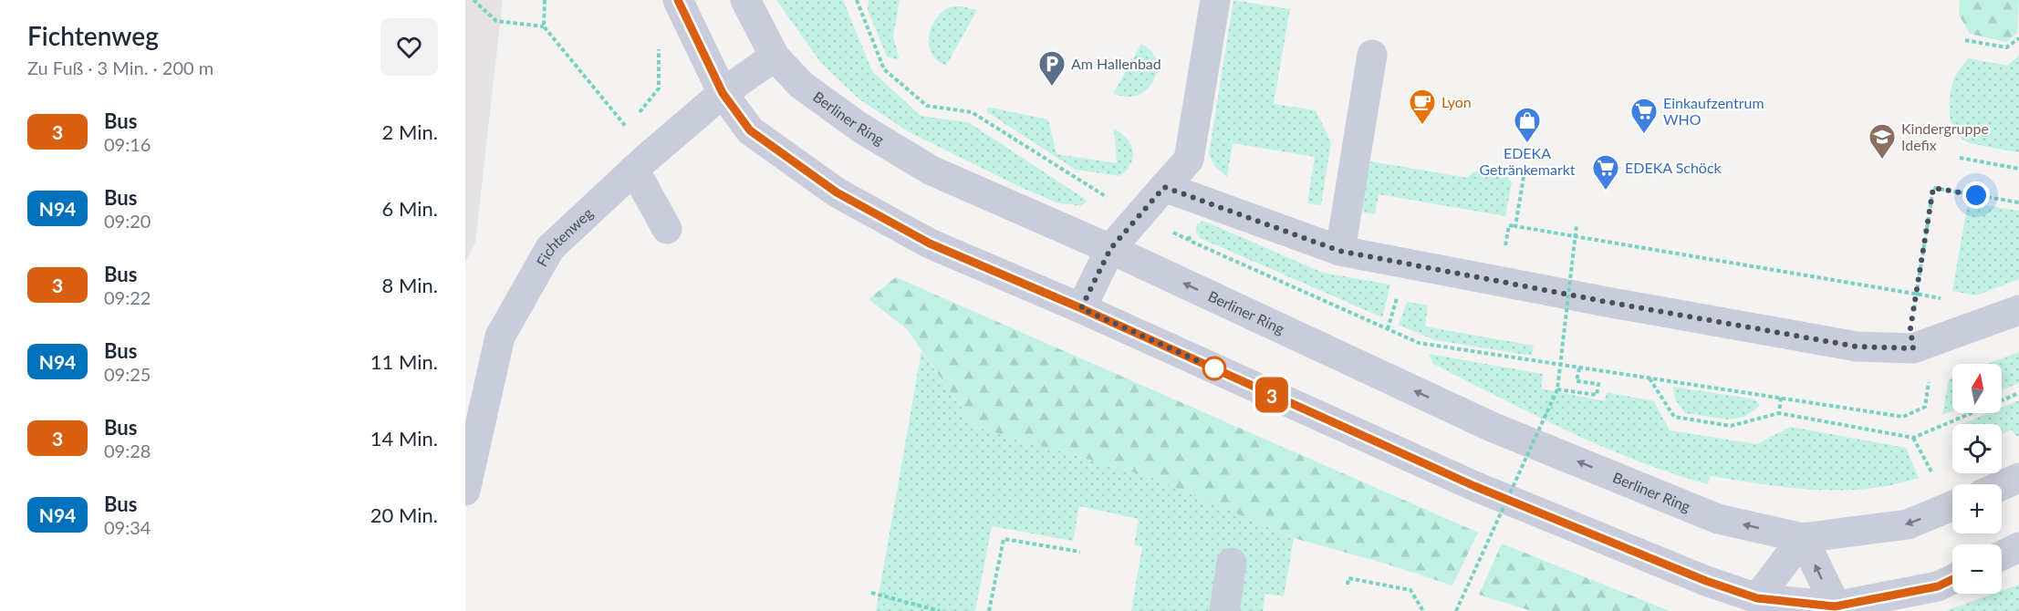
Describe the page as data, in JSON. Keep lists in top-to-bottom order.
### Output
{
  "streets": {
    "street": ["Berliner Ring", "Fichtenweg"]
  },
  "crossings": [
    ["Berliner Ring", "Fichtenweg"]
  ],
  "places": {
    "parking": ["Am Hallenbad"],
    "cafe": ["Lyon"],
    "supermarket": ["Einkaufzentrum WHO", "EDEKA Schöck"],
    "shop": ["EDEKA Getränkemarkt"],
    "school or university": ["Kindergruppe Idefix"]
  },
  "lines": ["bus line 3"],
  "north": "top",
  "page": {
    "heading": ["Fichtenweg", "Zu Fuß · 3 Min. · 200 m"],
    "on_map": "3",
    "list": [
      {
        "mark": "3",
        "name": "Bus",
        "note": "09:16",
        "value": "2 Min."
      },
      {
        "mark": "N94",
        "name": "Bus",
        "note": "09:20",
        "value": "6 Min."
      },
      {
        "mark": "3",
        "name": "Bus",
        "note": "09:22",
        "value": "8 Min."
      },
      {
        "mark": "N94",
        "name": "Bus",
        "note": "09:25",
        "value": "11 Min."
      },
      {
        "mark": "3",
        "name": "Bus",
        "note": "09:28",
        "value": "14 Min."
      },
      {
        "mark": "N94",
        "name": "Bus",
        "note": "09:34",
        "value": "20 Min."
      }
    ],
    "map_buttons": ["+", "−"]
  }
}
